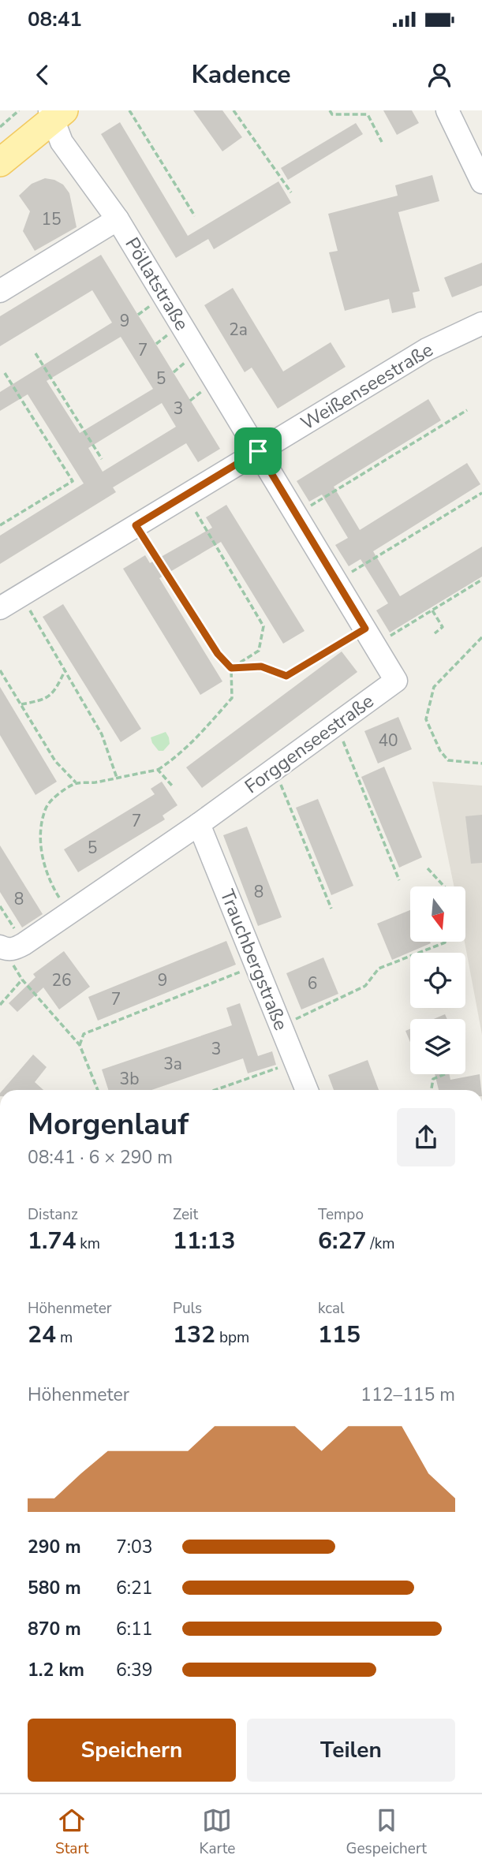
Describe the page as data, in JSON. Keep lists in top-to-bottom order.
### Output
{
  "streets": {
    "street": [
      "Pöllatstraße",
      "Weißenseestraße",
      "Forggenseestraße",
      "Trauchbergstraße"
    ]
  },
  "crossings": [
    ["Pöllatstraße", "Weißenseestraße"],
    ["Pöllatstraße", "Forggenseestraße"],
    ["Weißenseestraße", "Forggenseestraße"],
    ["Forggenseestraße", "Trauchbergstraße"]
  ],
  "house_numbers": [
    "15",
    "9",
    "2a",
    "7",
    "5",
    "3",
    "40",
    "7",
    "5",
    "8",
    "8",
    "26",
    "9",
    "6",
    "7",
    "3",
    "3a",
    "3b"
  ],
  "north": "bottom",
  "page": {
    "status": "08:41",
    "header": "Kadence",
    "heading": ["Morgenlauf", "08:41 · 6 × 290 m"],
    "stats": [
      ["Distanz", "1.74 km"],
      ["Zeit", "11:13"],
      ["Tempo", "6:27 /km"],
      ["Höhenmeter", "24 m"],
      ["Puls", "132 bpm"],
      ["kcal", "115"]
    ],
    "chart": ["Höhenmeter", "112–115 m"],
    "list": [
      {
        "name": "290 m",
        "note": "7:03"
      },
      {
        "name": "580 m",
        "note": "6:21"
      },
      {
        "name": "870 m",
        "note": "6:11"
      },
      {
        "name": "1.2 km",
        "note": "6:39"
      }
    ],
    "buttons": ["Speichern", "Teilen"],
    "tabs": ["Start", "Karte", "Gespeichert"]
  }
}
